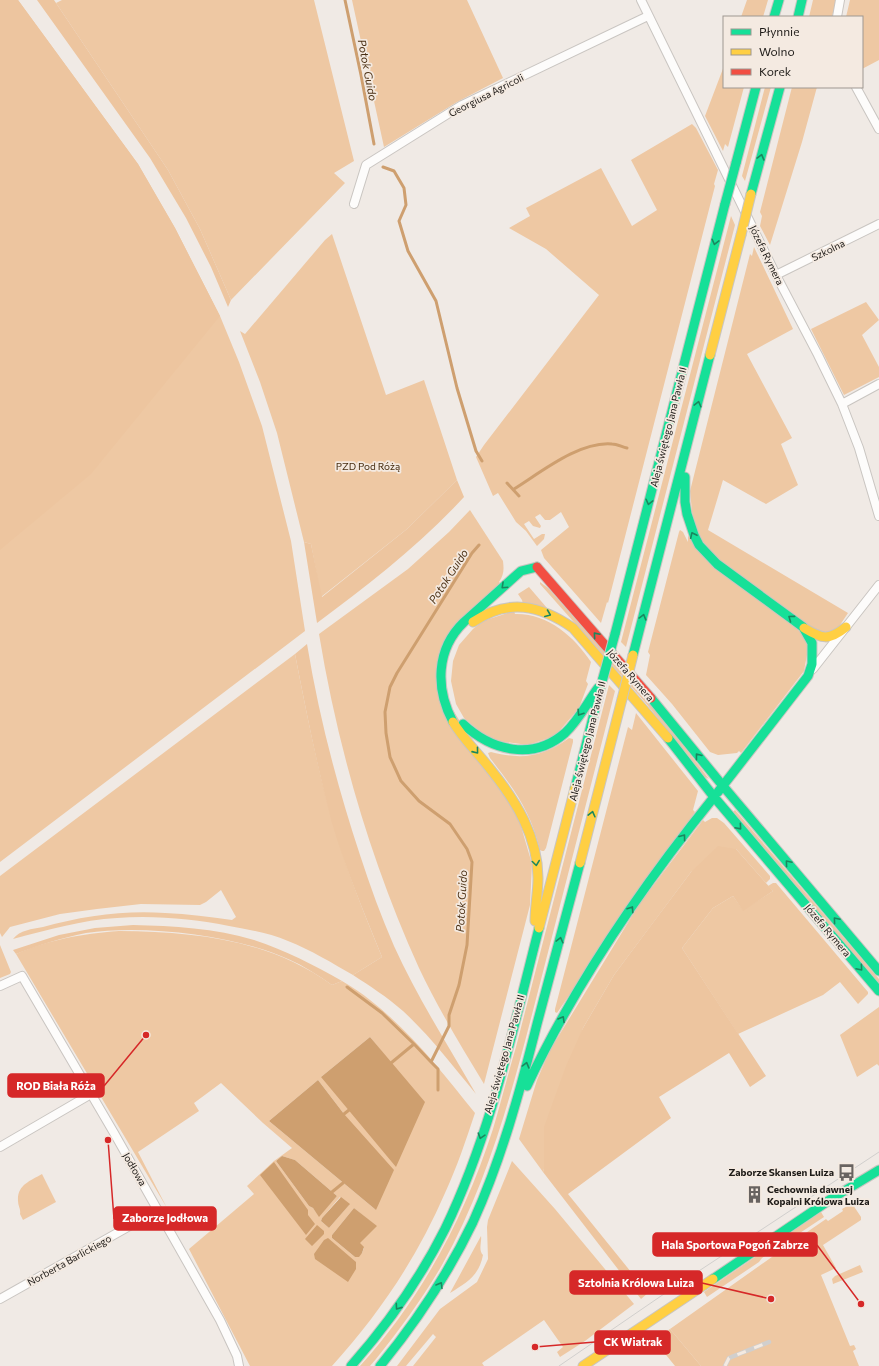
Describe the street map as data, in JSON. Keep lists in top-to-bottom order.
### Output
{
  "streets": {
    "main road": ["Józefa Rymera", "Aleja świętego Jana Pawła II"],
    "street": [
      "Georgiusa Agricoli",
      "Szkolna",
      "Jodłowa",
      "Norberta Barlickiego"
    ]
  },
  "crossings": [
    ["Georgiusa Agricoli", "Józefa Rymera"],
    ["Szkolna", "Józefa Rymera"],
    ["Józefa Rymera", "Aleja świętego Jana Pawła II"],
    ["Jodłowa", "Norberta Barlickiego"]
  ],
  "water": ["Potok Guido"],
  "parks": ["PZD Pod Różą"],
  "places": {
    "other": [
      "ROD Biała Róża",
      "Zaborze Jodłowa",
      "Sztolnia Królowa Luiza",
      "Hala Sportowa Pogoń Zabrze",
      "CK Wiatrak"
    ],
    "bus stop": ["Zaborze Skansen Luiza"],
    "building": ["Cechownia dawnej Kopalni Królowa Luiza"]
  },
  "legend": ["Płynnie", "Wolno", "Korek"]
}
